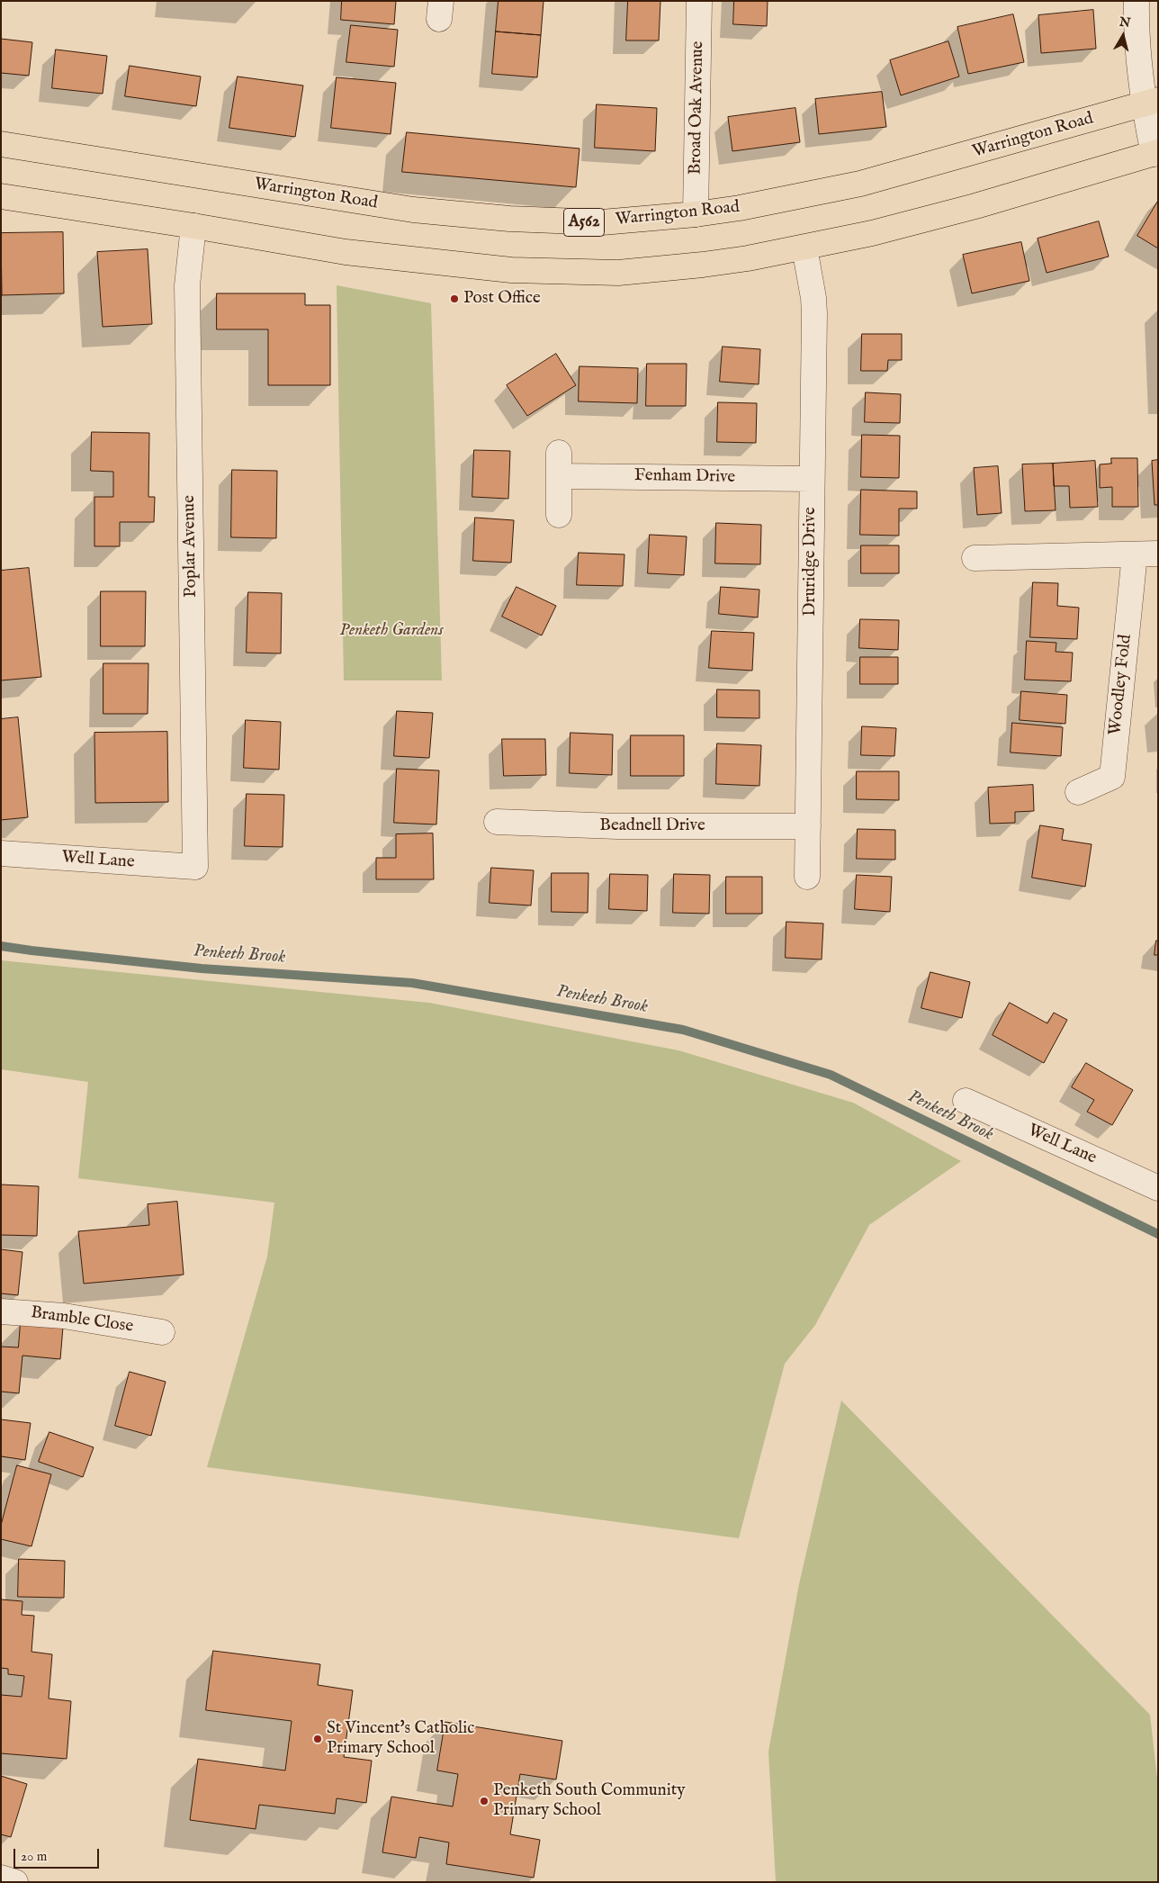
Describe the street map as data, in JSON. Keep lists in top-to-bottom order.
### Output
{
  "streets": {
    "main road": ["Warrington Road", "A562"],
    "street": [
      "Broad Oak Avenue",
      "Fenham Drive",
      "Poplar Avenue",
      "Druridge Drive",
      "Woodley Fold",
      "Beadnell Drive",
      "Well Lane",
      "Bramble Close"
    ]
  },
  "crossings": [
    ["Broad Oak Avenue", "Warrington Road"],
    ["Fenham Drive", "Druridge Drive"],
    ["Poplar Avenue", "Well Lane"],
    ["Druridge Drive", "Beadnell Drive"]
  ],
  "water": ["Penketh Brook"],
  "parks": ["Penketh Gardens"],
  "places": ["Post Office", "St Vincent's Catholic Primary School", "Penketh South Community Primary School"],
  "scale_bar": "20 m",
  "north": "top"
}
